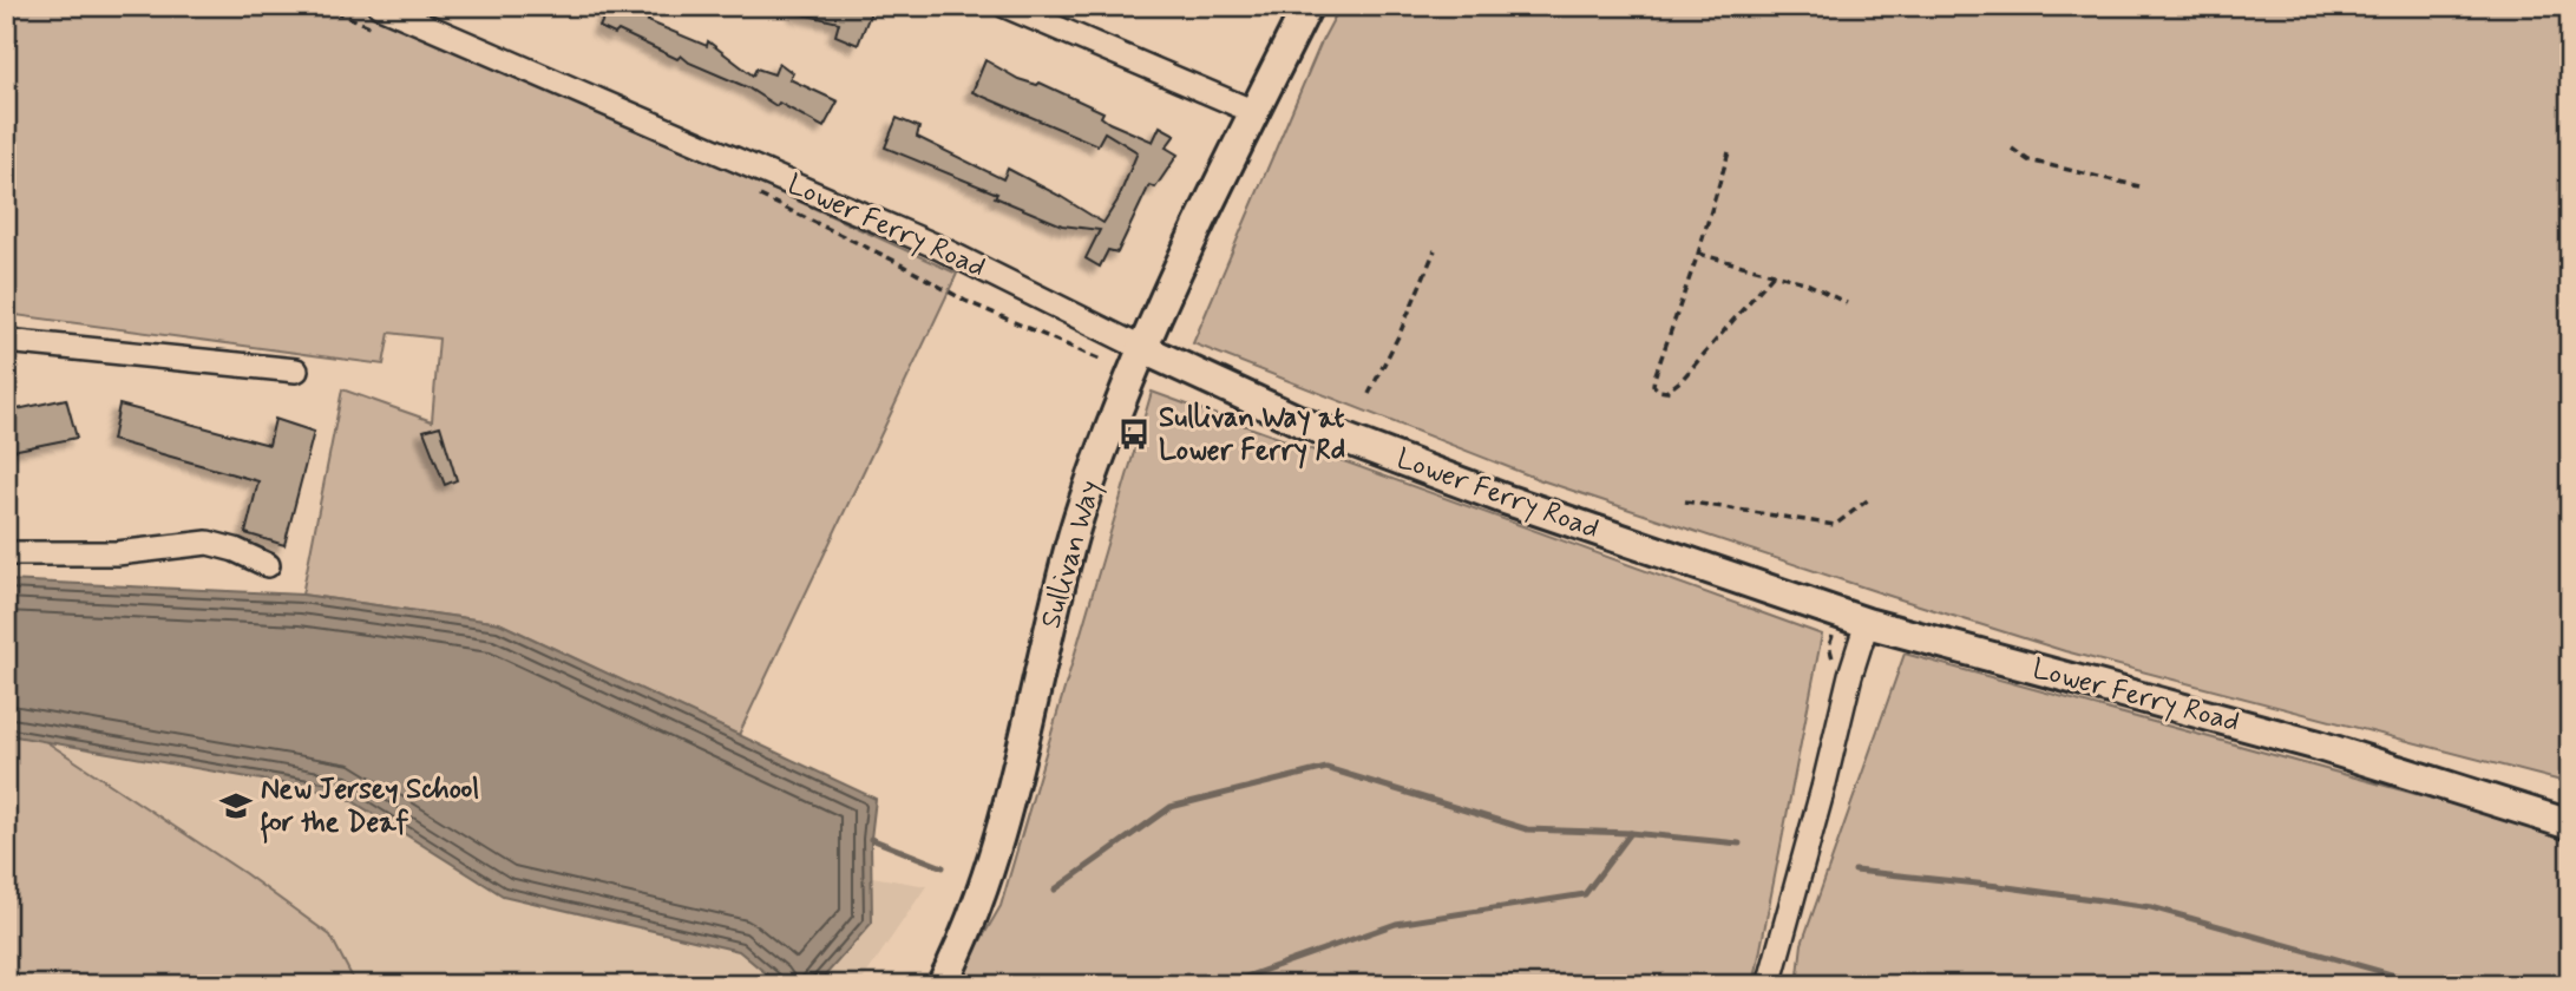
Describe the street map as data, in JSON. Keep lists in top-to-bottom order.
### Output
{
  "streets": {
    "main road": ["Lower Ferry Road", "Sullivan Way"]
  },
  "crossings": [
    ["Lower Ferry Road", "Sullivan Way"]
  ],
  "places": {
    "bus stop": ["Sullivan Way at Lower Ferry Rd"],
    "school or university": ["New Jersey School for the Deaf"]
  }
}
